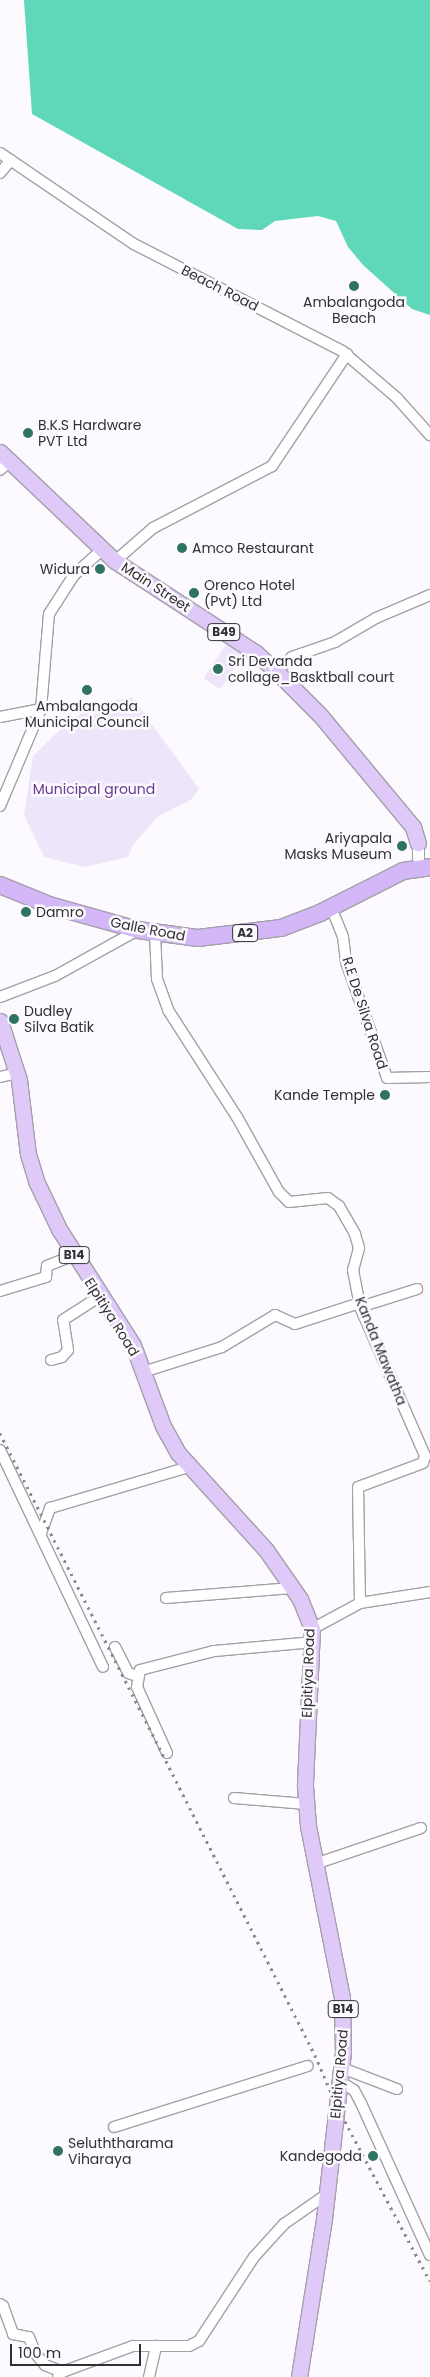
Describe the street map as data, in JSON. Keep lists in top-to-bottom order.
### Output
{
  "streets": {
    "highway": ["Galle Road", "A2"],
    "main road": [
      "Main Street",
      "B49",
      "B14",
      "Elpitiya Road"
    ],
    "street": ["Beach Road", "R.E De Silva Road", "Kanda Mawatha"]
  },
  "crossings": [
    ["Main Street", "Galle Road"],
    ["Galle Road", "R.E De Silva Road"],
    ["Galle Road", "Kanda Mawatha"]
  ],
  "parks": ["Municipal ground"],
  "places": [
    "Ambalangoda Beach",
    "B.K.S Hardware PVT Ltd",
    "Amco Restaurant",
    "Widura",
    "Orenco Hotel (Pvt) Ltd",
    "Sri Devanda collage_Basktball court",
    "Ambalangoda Municipal Council",
    "Ariyapala Masks Museum",
    "Damro",
    "Dudley Silva Batik",
    "Kande Temple",
    "Seluththarama Viharaya",
    "Kandegoda"
  ],
  "scale_bar": "100 m"
}
